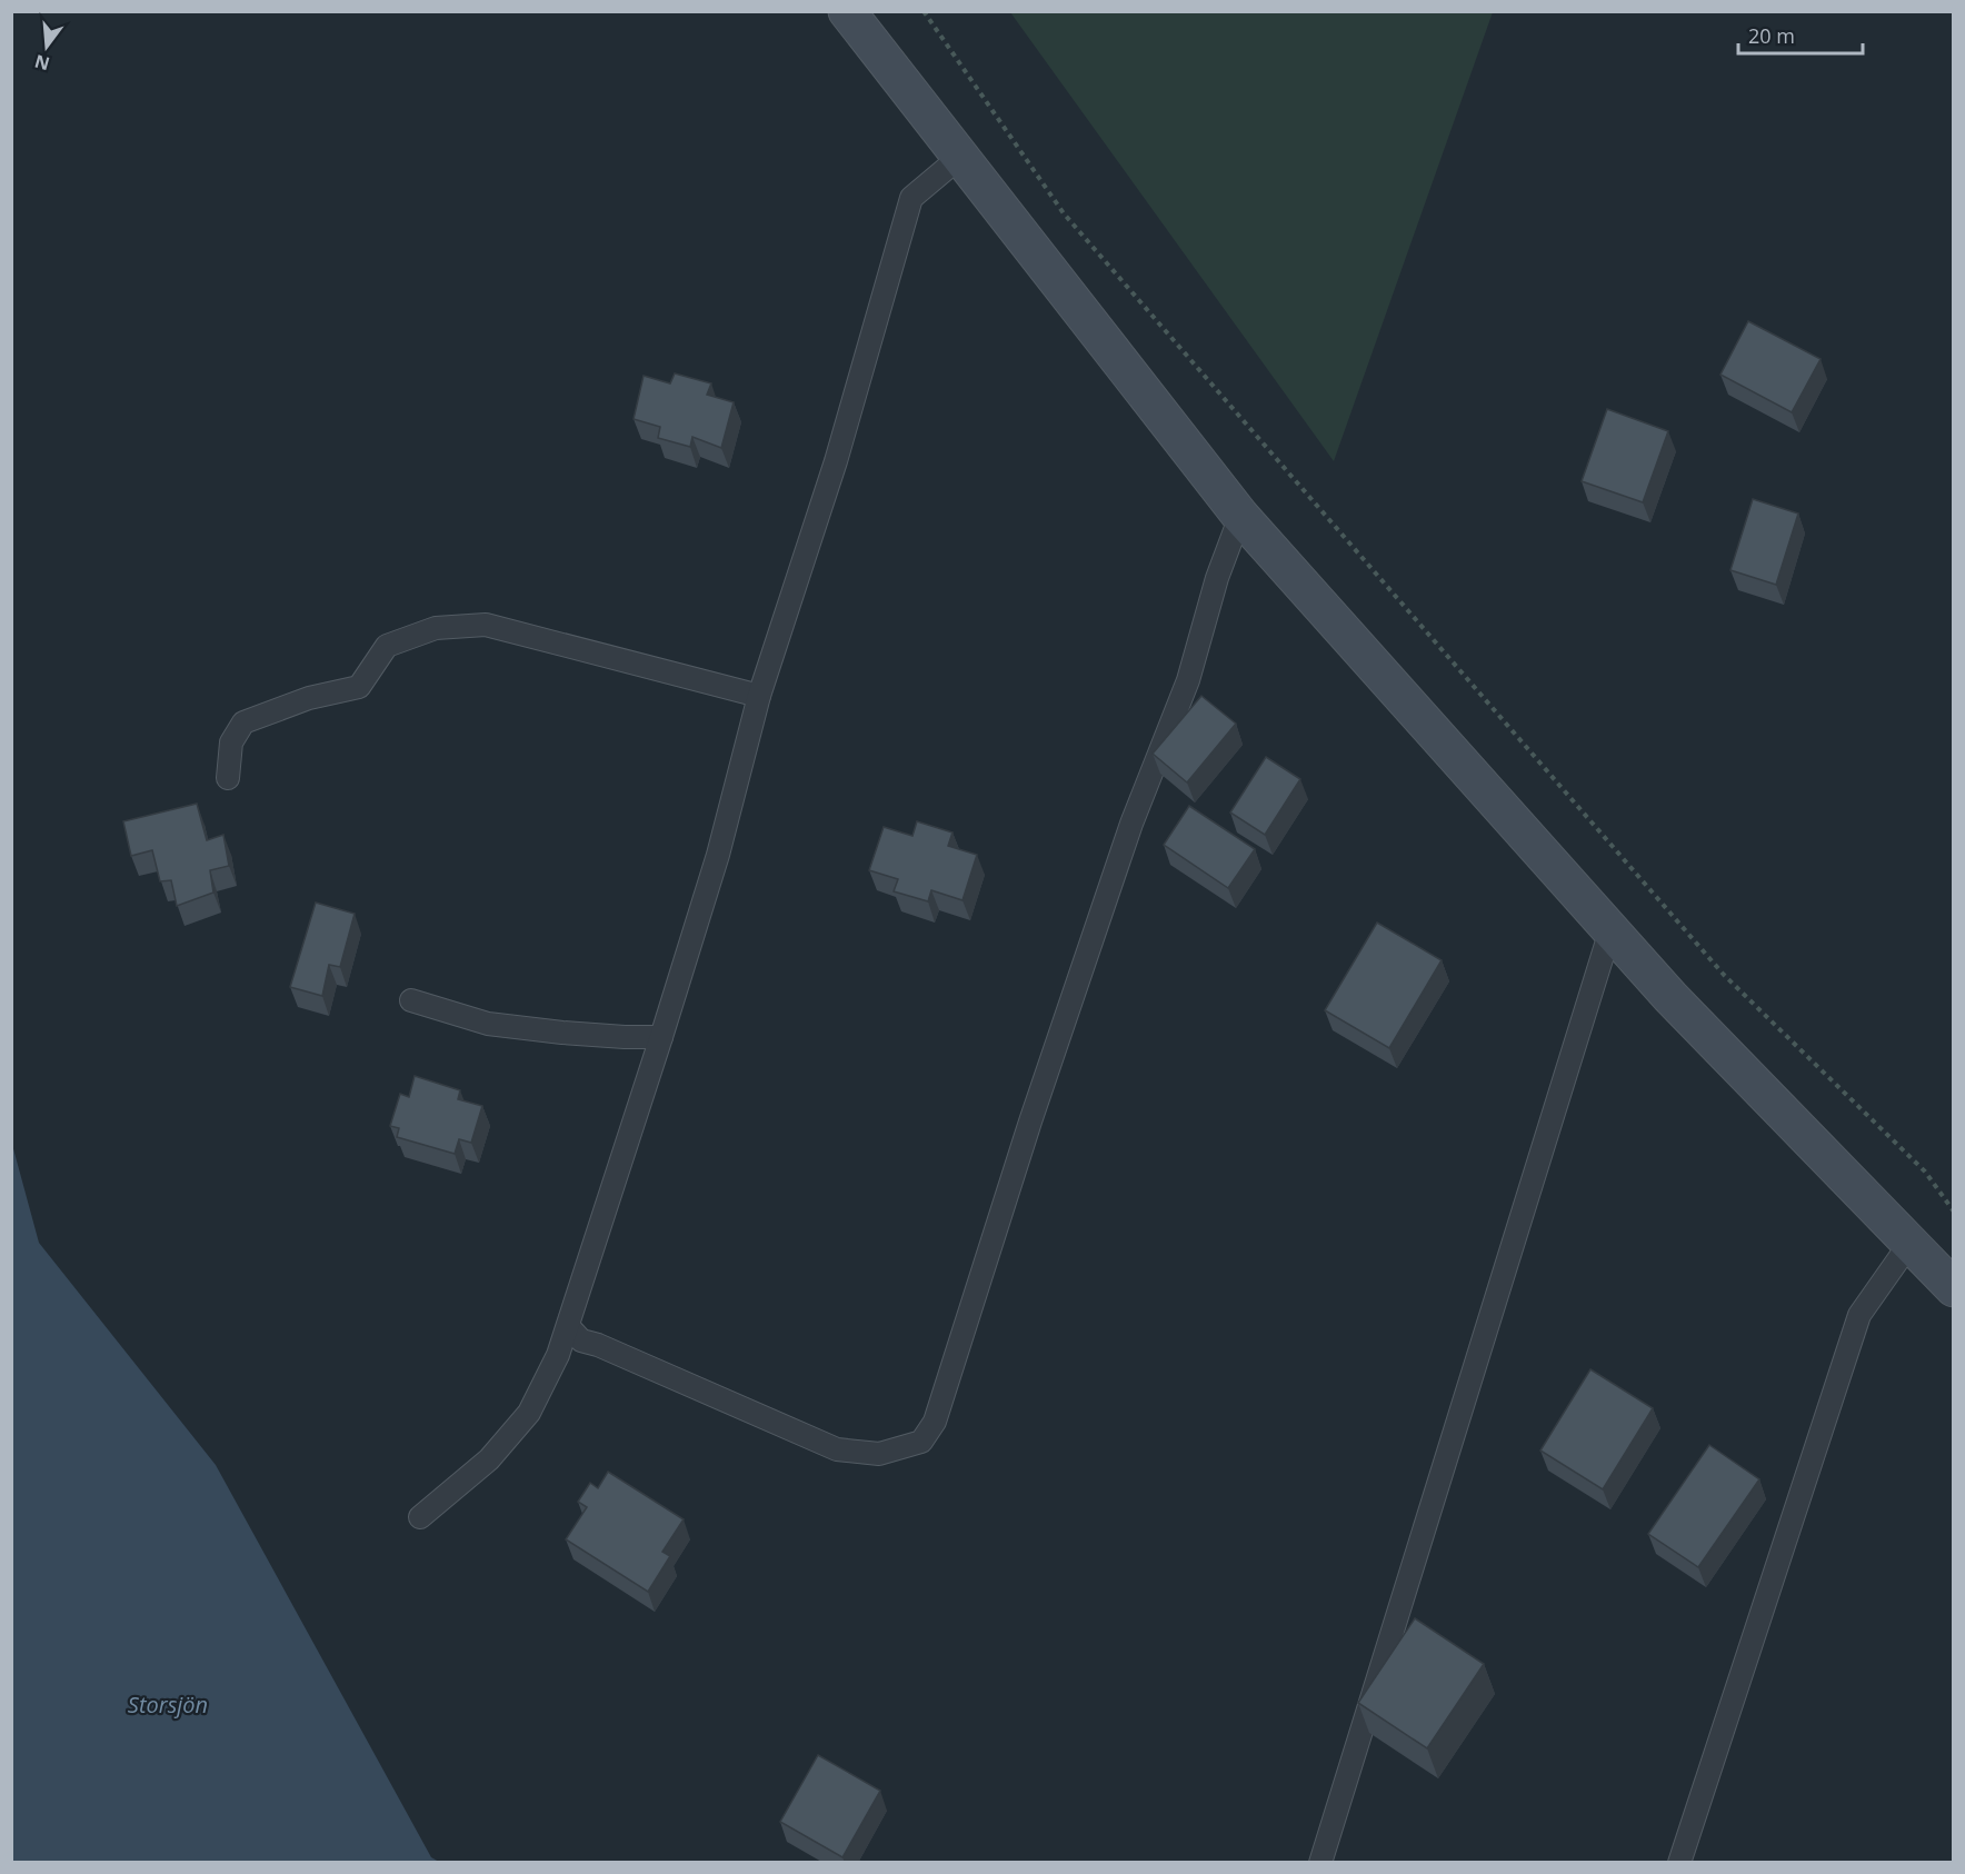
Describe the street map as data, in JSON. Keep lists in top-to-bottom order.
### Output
{
  "water": ["Storsjön"],
  "scale_bar": "20 m",
  "north": "bottom"
}
